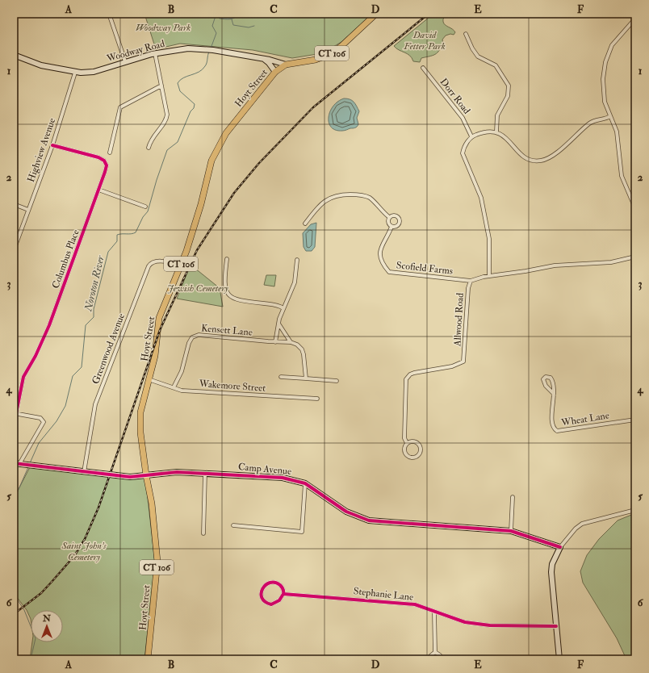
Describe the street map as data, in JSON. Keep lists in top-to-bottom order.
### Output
{
  "streets": {
    "main road": ["CT 106", "Hoyt Street"],
    "street": [
      "Woodway Road",
      "Dorr Road",
      "Highview Avenue",
      "Columbus Place",
      "Scofield Farms",
      "Allwood Road",
      "Kensett Lane",
      "Greenwood Avenue",
      "Wakemore Street",
      "Wheat Lane",
      "Camp Avenue",
      "Stephanie Lane"
    ]
  },
  "crossings": [
    ["Woodway Road", "Hoyt Street"],
    ["Woodway Road", "Highview Avenue"],
    ["Hoyt Street", "Greenwood Avenue"],
    ["Hoyt Street", "Wakemore Street"],
    ["Hoyt Street", "Camp Avenue"],
    ["Highview Avenue", "Columbus Place"],
    ["Scofield Farms", "Allwood Road"],
    ["Kensett Lane", "Wakemore Street"],
    ["Greenwood Avenue", "Camp Avenue"]
  ],
  "water": ["Noroton River"],
  "parks": [
    "Woodway Park",
    "David Fetter Park",
    "Jewish Cemetery",
    "Saint John's Cemetery"
  ],
  "north": "top",
  "grid": {
    "columns": [
      "A",
      "B",
      "C",
      "D",
      "E",
      "F"
    ],
    "rows": [
      "1",
      "2",
      "3",
      "4",
      "5",
      "6"
    ]
  }
}
